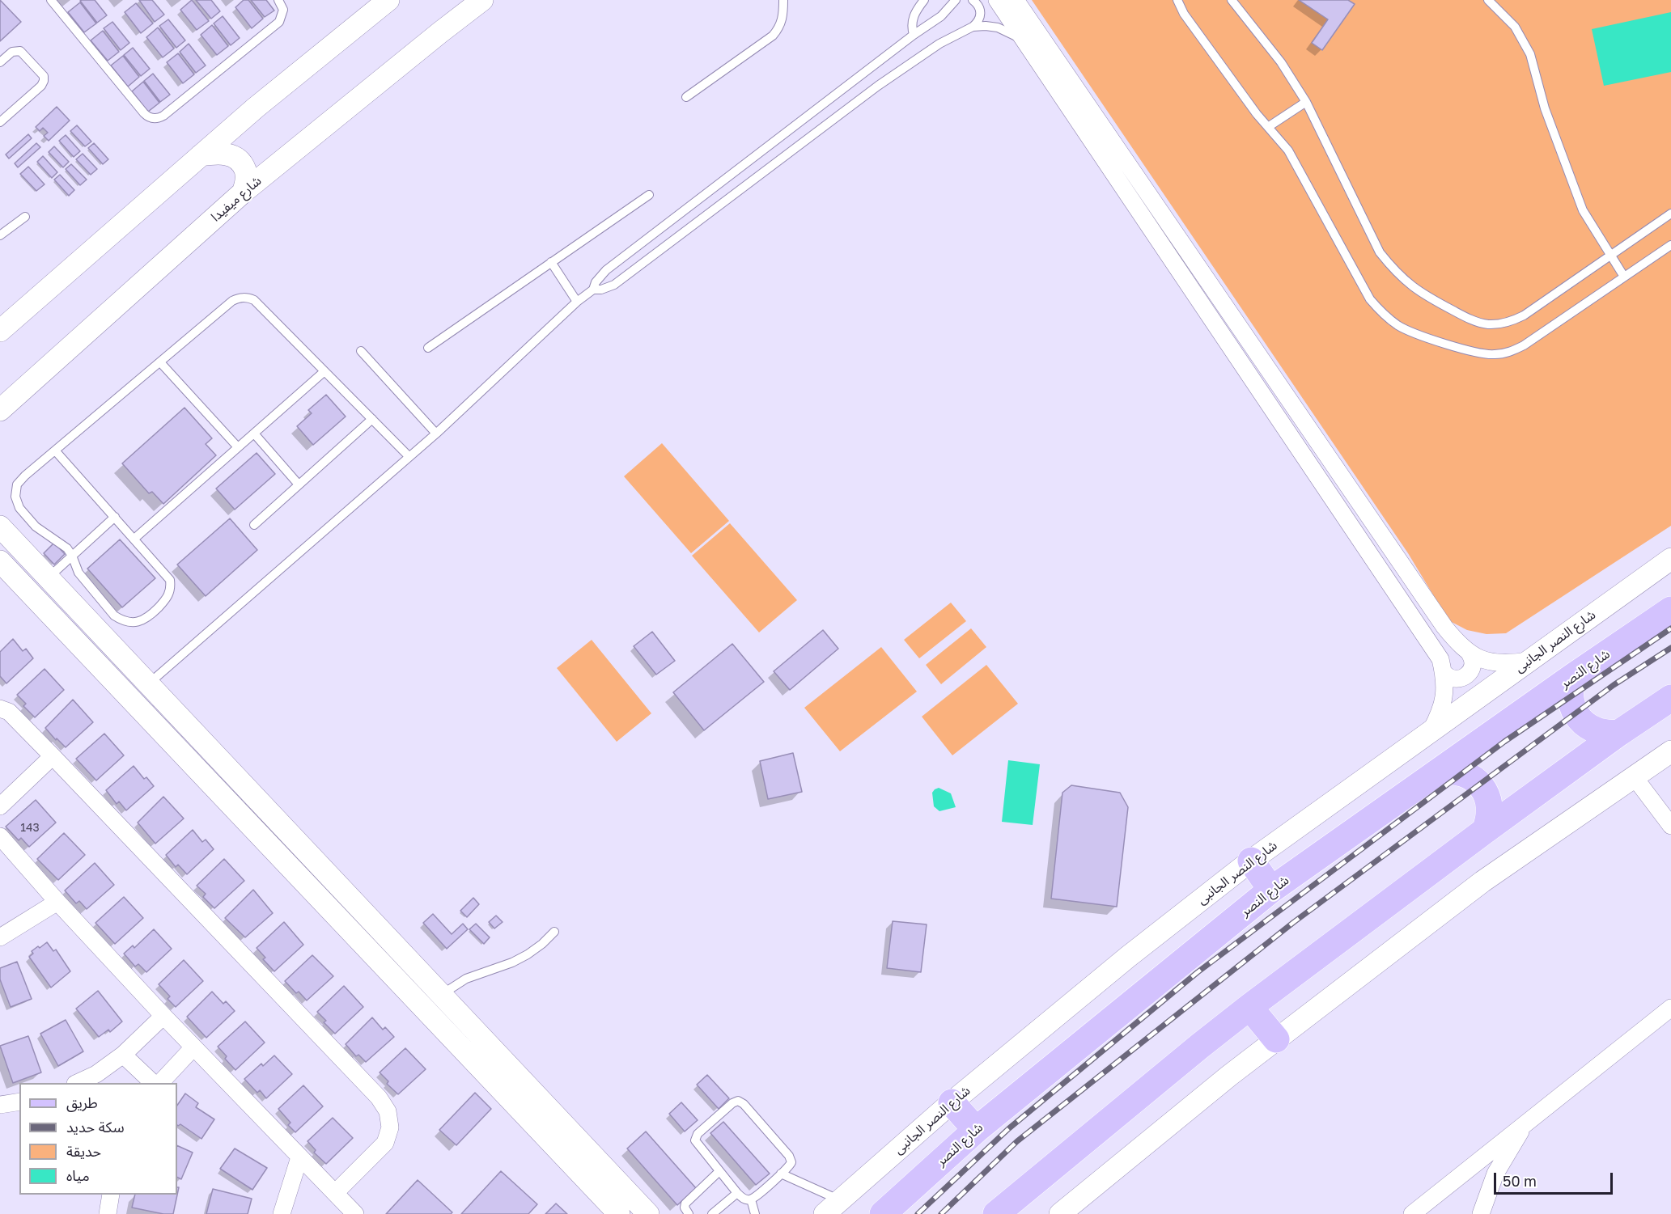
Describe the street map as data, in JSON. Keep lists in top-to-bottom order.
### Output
{
  "streets": {
    "main road": ["شارع النصر"],
    "street": ["شارع ميفيدا", "شارع النصر الجانبى"]
  },
  "house_numbers": ["143"],
  "legend": [
    "طريق",
    "سكة حديد",
    "حديقة",
    "مياه"
  ],
  "scale_bar": "50 m"
}
